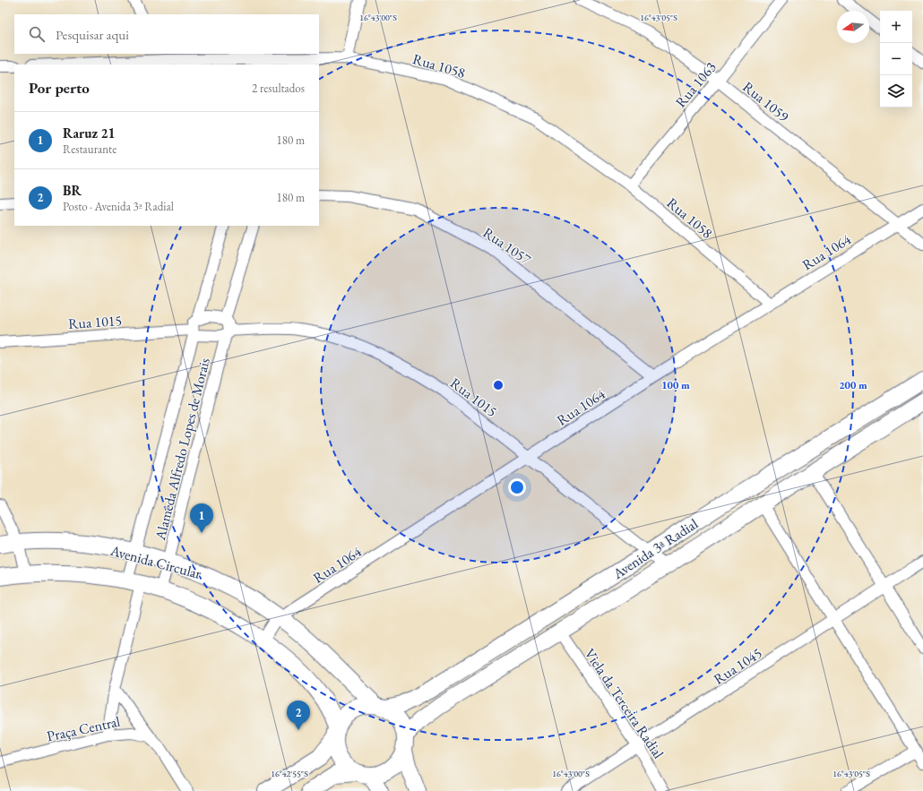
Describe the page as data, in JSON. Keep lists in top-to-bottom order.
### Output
{
  "streets": {
    "main road": ["Avenida 3ª Radial", "Avenida Circular"],
    "street": [
      "Rua 1058",
      "Rua 1063",
      "Rua 1059",
      "Rua 1057",
      "Rua 1064",
      "Rua 1015",
      "Alameda Alfredo Lopes de Morais",
      "Rua 1045",
      "Viela da Terceira Radial",
      "Praça Central"
    ]
  },
  "crossings": [
    ["Rua 1058", "Rua 1063"],
    ["Rua 1058", "Rua 1064"],
    ["Rua 1063", "Rua 1059"],
    ["Rua 1059", "Rua 1064"],
    ["Rua 1057", "Rua 1064"],
    ["Rua 1064", "Rua 1015"],
    ["Rua 1064", "Avenida Circular"],
    ["Rua 1015", "Alameda Alfredo Lopes de Morais"],
    ["Rua 1015", "Avenida 3ª Radial"],
    ["Alameda Alfredo Lopes de Morais", "Avenida Circular"],
    ["Alameda Alfredo Lopes de Morais", "Praça Central"],
    ["Avenida 3ª Radial", "Avenida Circular"],
    ["Avenida 3ª Radial", "Viela da Terceira Radial"],
    ["Rua 1045", "Viela da Terceira Radial"]
  ],
  "north": "left",
  "page": {
    "map_buttons": ["+", "−"],
    "search": "Pesquisar aqui",
    "heading": ["Por perto", "2 resultados"],
    "list": [
      {
        "mark": "1",
        "name": "Raruz 21",
        "note": "Restaurante",
        "value": "180 m"
      },
      {
        "mark": "2",
        "name": "BR",
        "note": "Posto · Avenida 3ª Radial",
        "value": "180 m"
      }
    ],
    "pins": ["1", "2"]
  },
  "coordinates": ["16°43'00\"S", "16°43'05\"S", "16°42'55\"S"],
  "rings": ["100 m", "200 m"]
}
